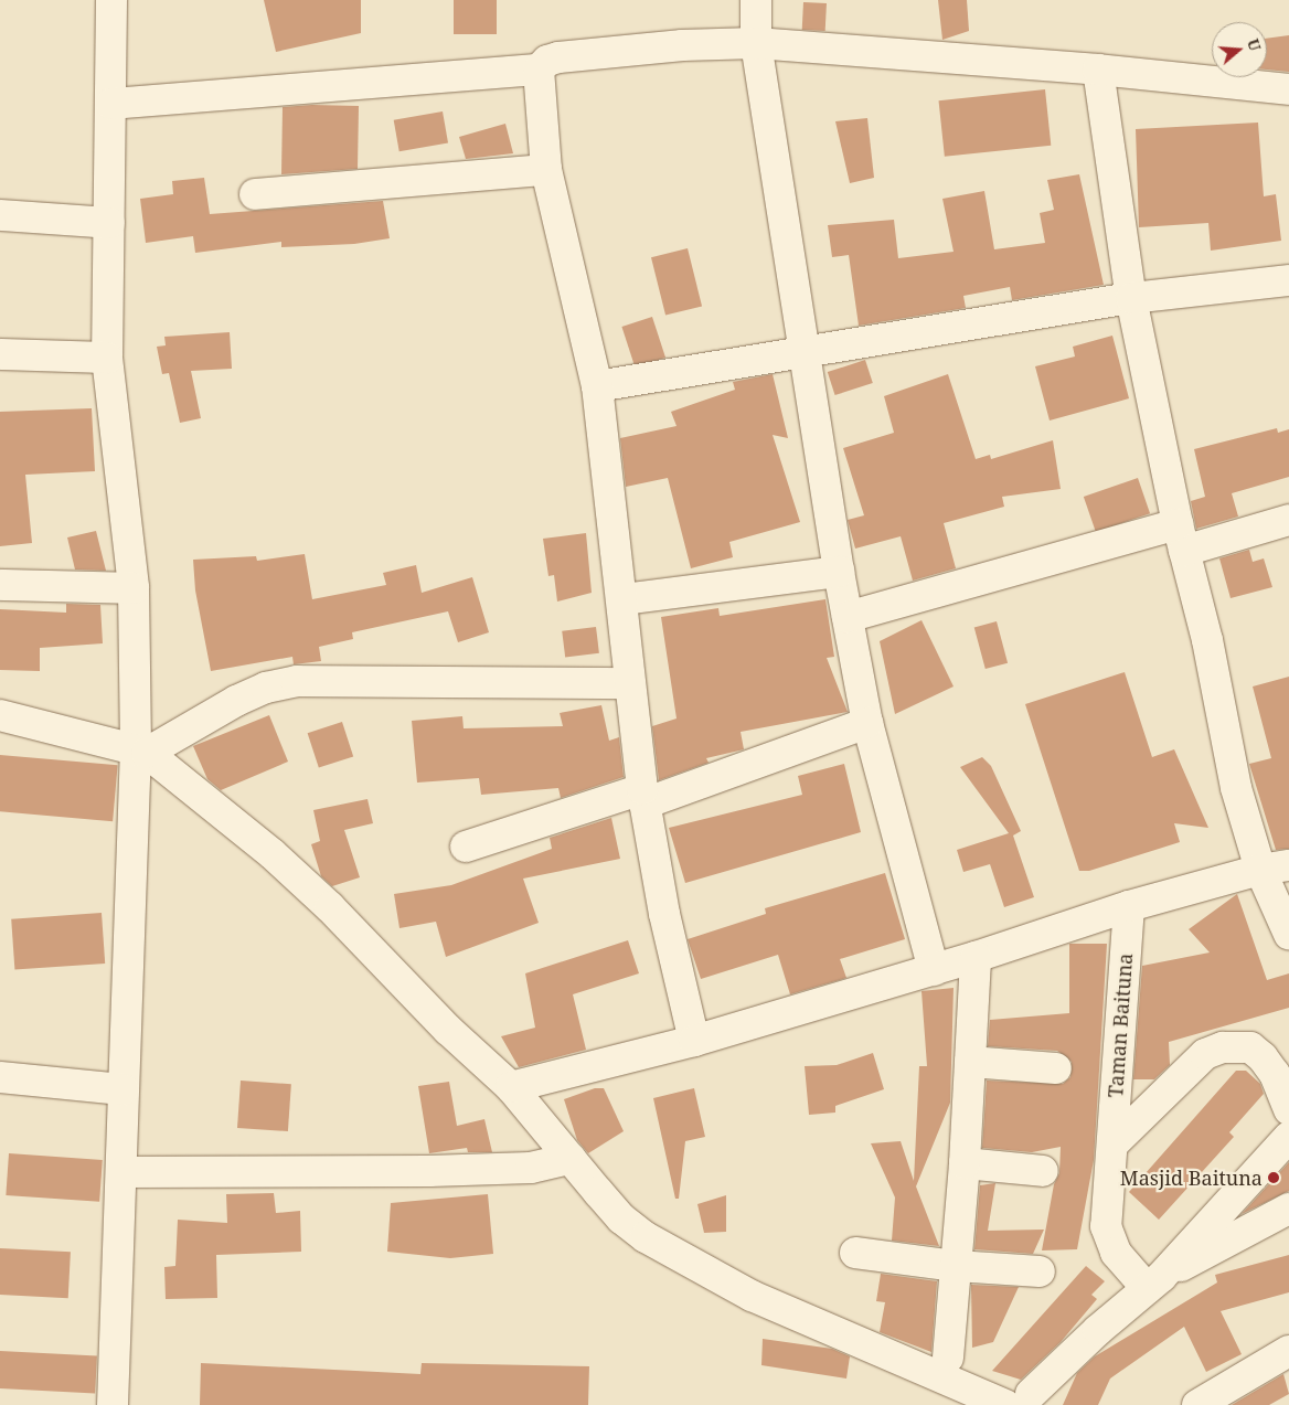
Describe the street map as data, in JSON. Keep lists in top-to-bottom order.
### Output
{
  "streets": {
    "street": ["Taman Baituna"]
  },
  "places": ["Masjid Baituna"],
  "north": "right"
}
